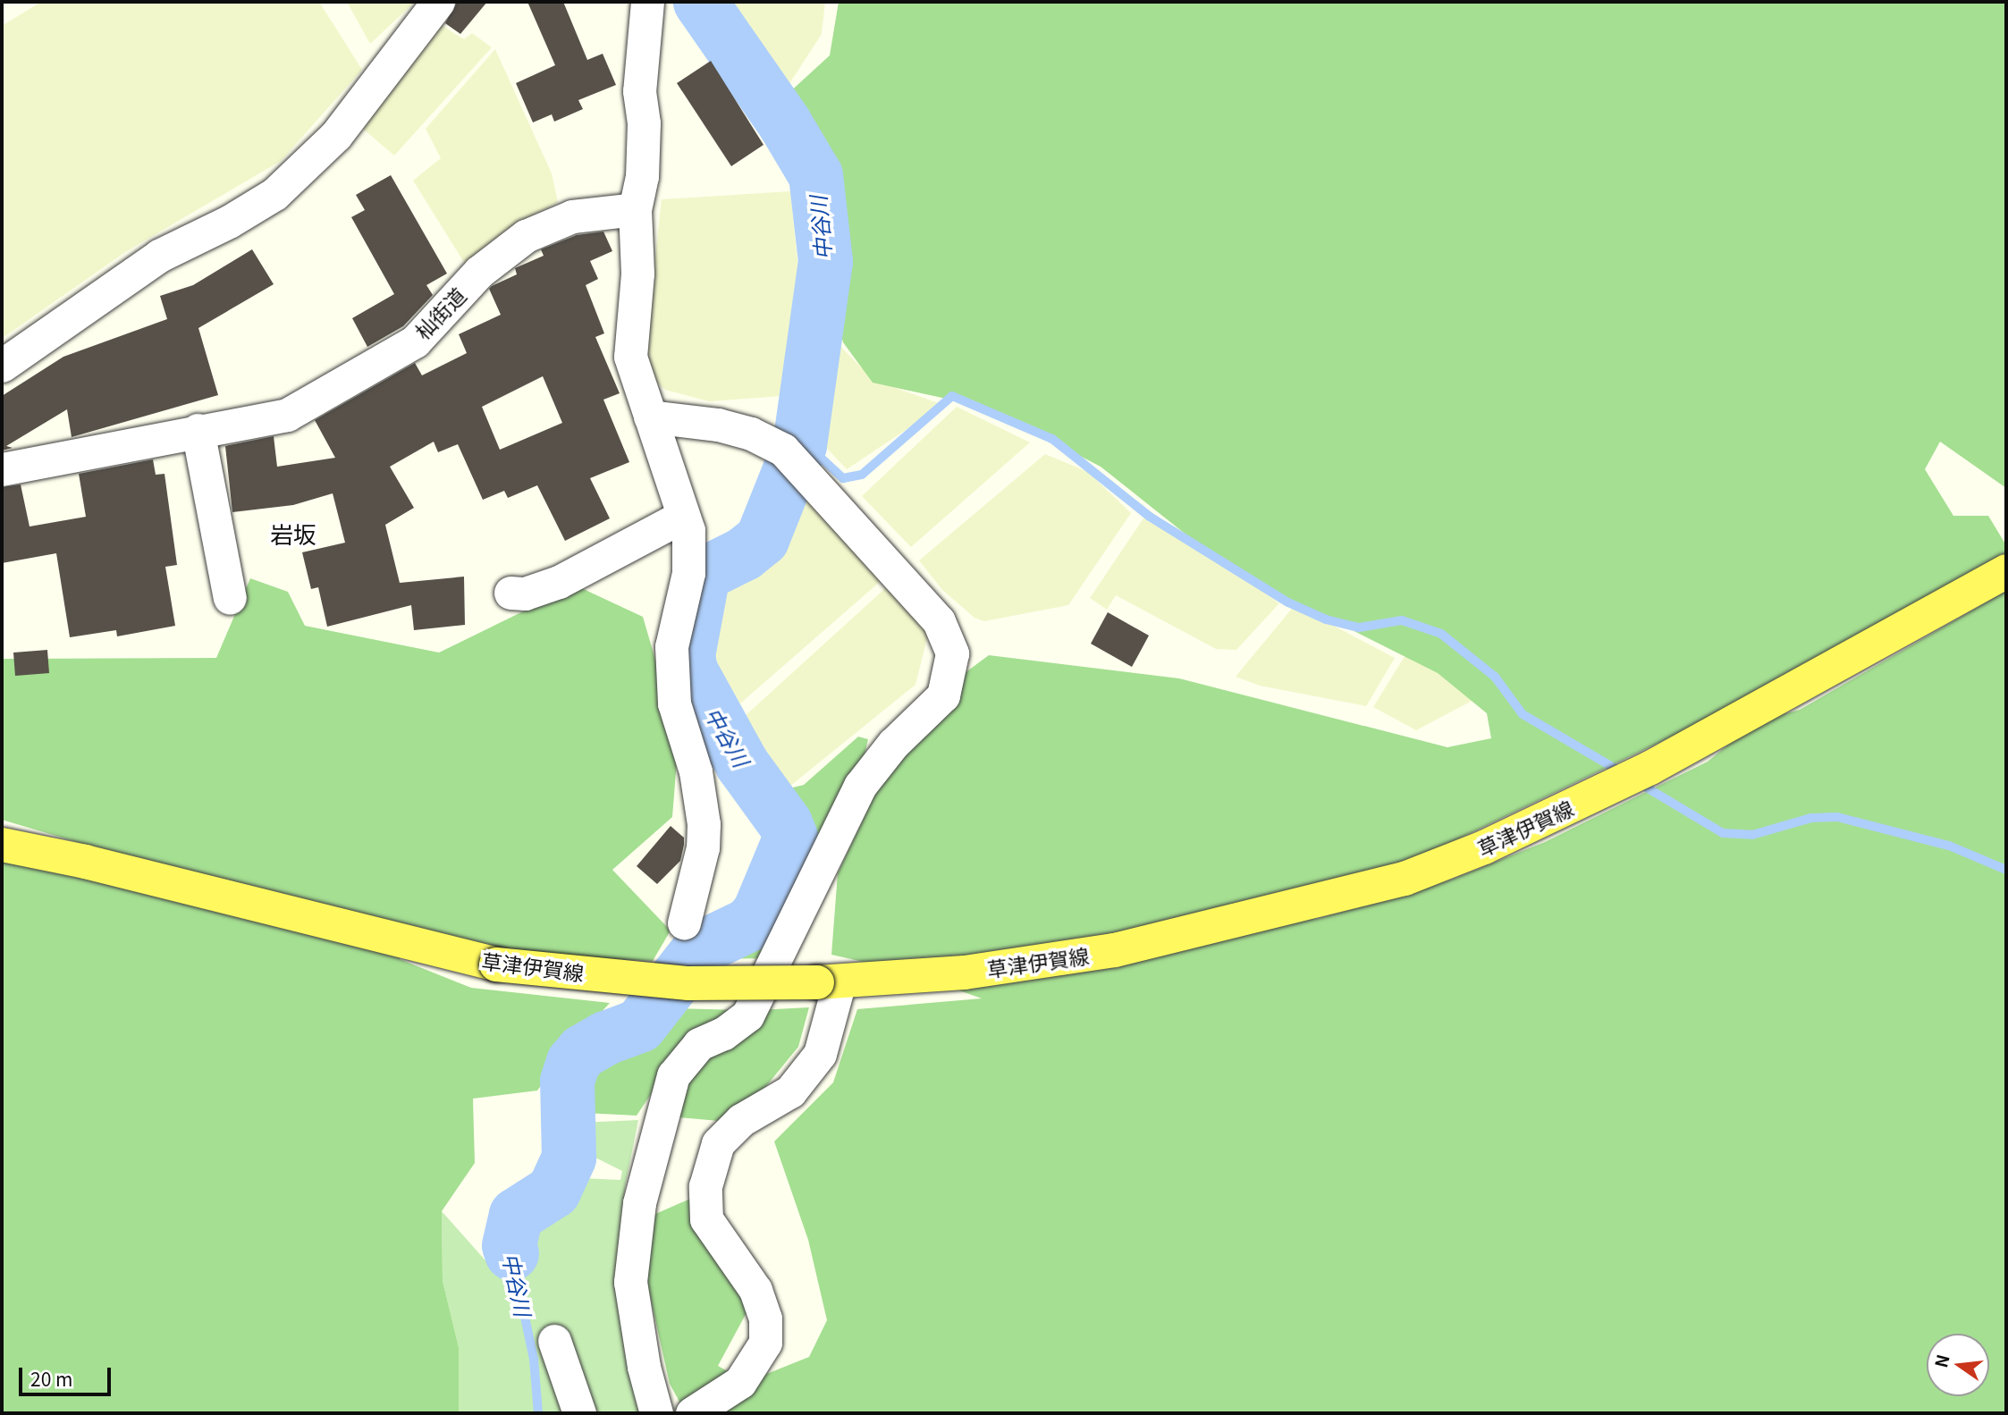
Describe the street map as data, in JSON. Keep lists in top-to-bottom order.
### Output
{
  "streets": {
    "main road": ["草津伊賀線"],
    "street": ["杣街道"]
  },
  "districts": ["岩坂"],
  "water": ["中谷川"],
  "scale_bar": "20 m",
  "north": "left"
}
